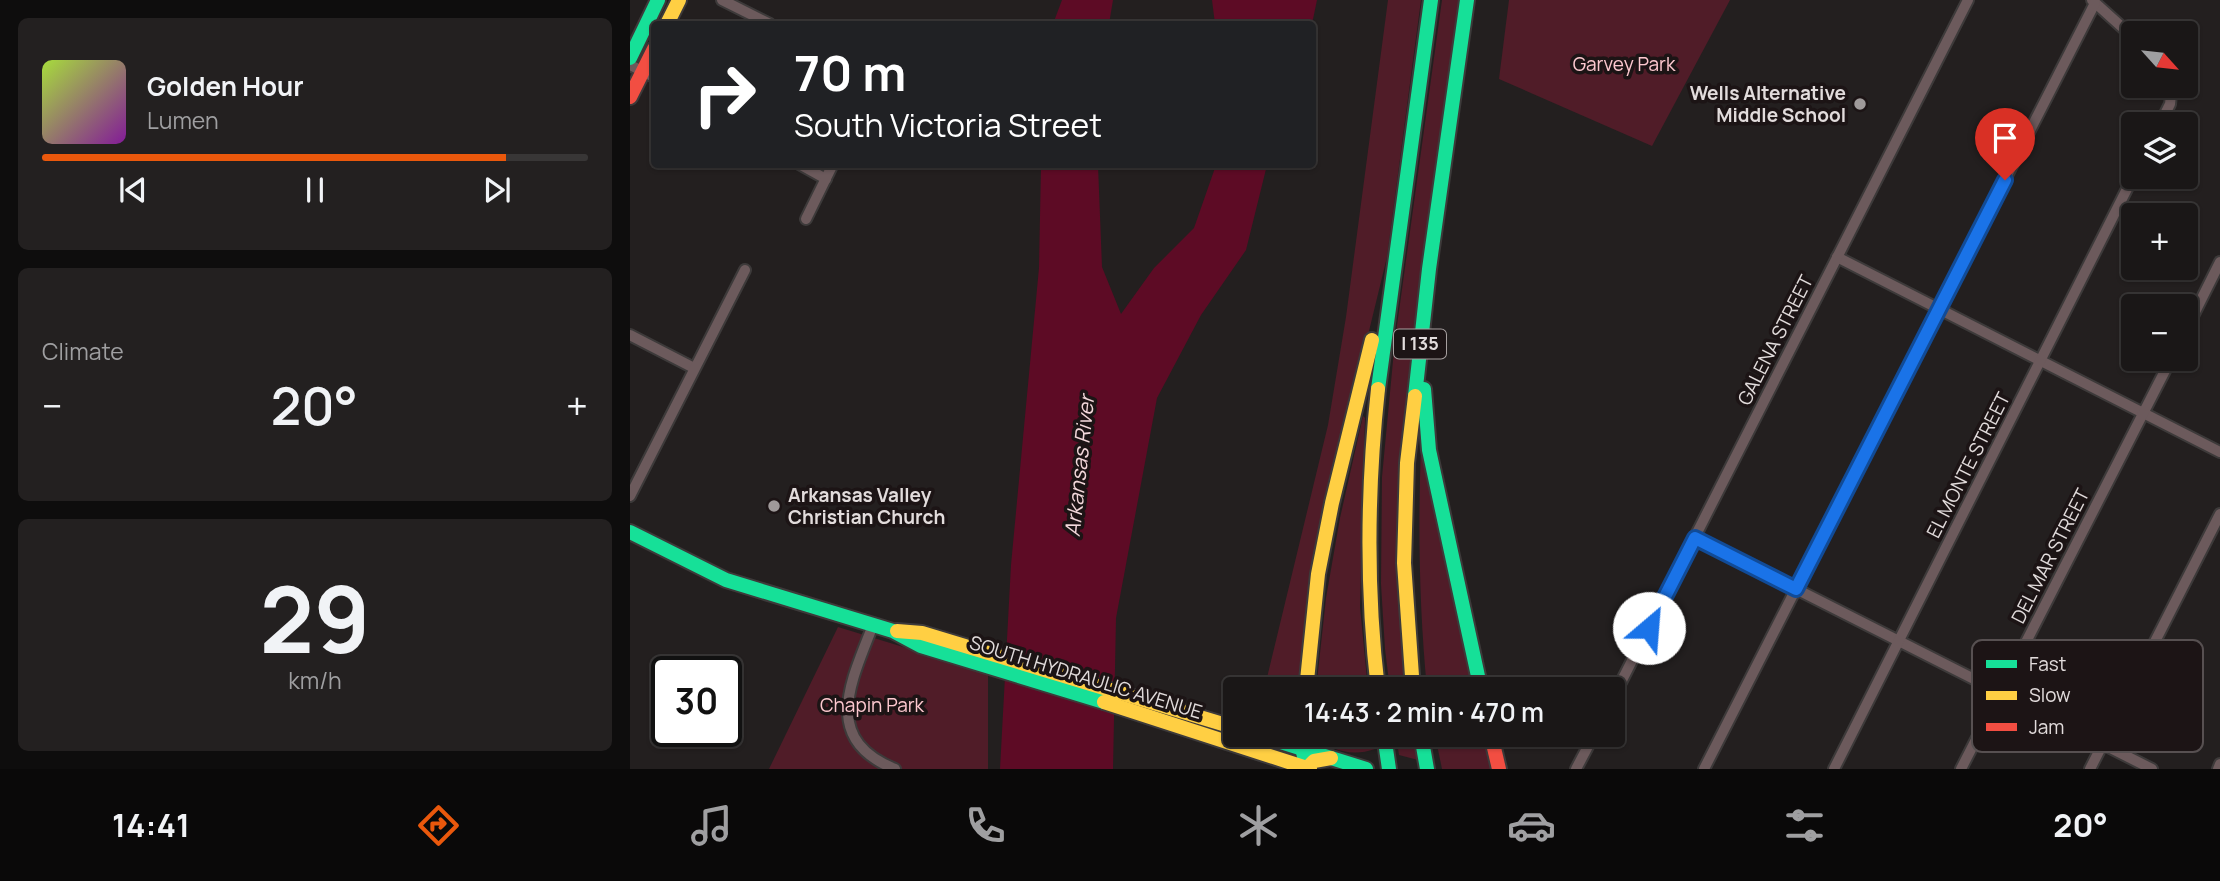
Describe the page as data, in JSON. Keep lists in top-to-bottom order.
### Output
{
  "streets": {
    "main road": ["I 135", "SOUTH HYDRAULIC AVENUE"],
    "street": ["GALENA STREET", "EL MONTE STREET", "DEL MAR STREET"]
  },
  "water": ["Arkansas River"],
  "parks": ["Garvey Park", "Chapin Park"],
  "places": ["Wells Alternative Middle School", "Arkansas Valley Christian Church"],
  "legend": ["Fast", "Slow", "Jam"],
  "north": "bottom right",
  "page": {
    "map_buttons": ["+", "−"],
    "turn": ["70 m", "South Victoria Street"],
    "song": ["Golden Hour", "Lumen"],
    "tile": [
      "Climate",
      ["29", "km/h"]
    ],
    "heat": ["−", "20°", "+"],
    "limit": "30",
    "trip": "14:43 · 2 min · 470 m",
    "tabs": ["14:41", "20°"]
  }
}
